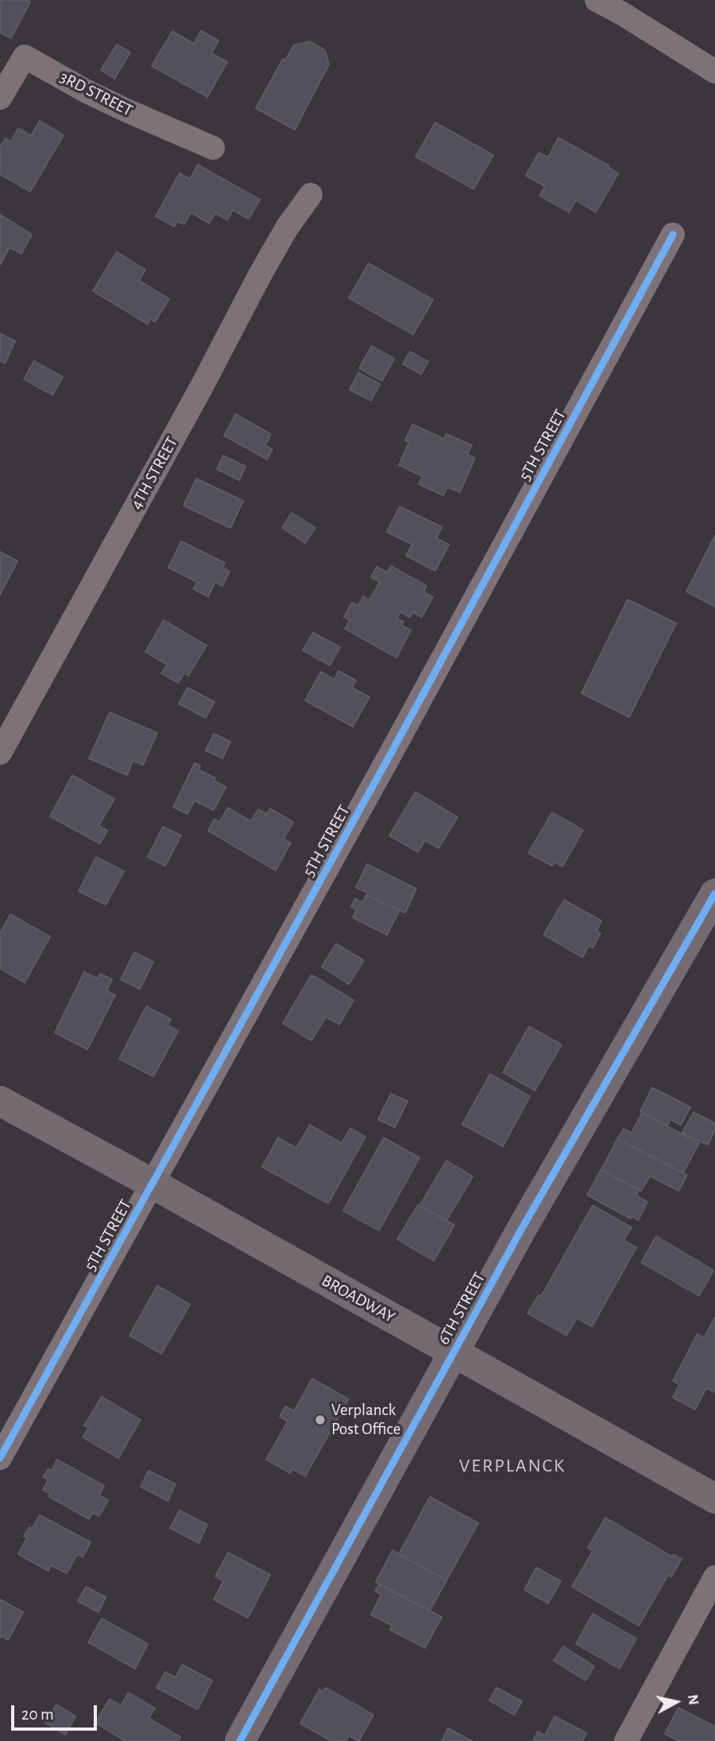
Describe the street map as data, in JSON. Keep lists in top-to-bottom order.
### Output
{
  "streets": {
    "street": [
      "3RD STREET",
      "5TH STREET",
      "4TH STREET",
      "BROADWAY",
      "6TH STREET"
    ]
  },
  "crossings": [
    ["5TH STREET", "BROADWAY"],
    ["BROADWAY", "6TH STREET"]
  ],
  "districts": ["VERPLANCK"],
  "places": ["Verplanck Post Office"],
  "scale_bar": "20 m",
  "north": "right"
}
